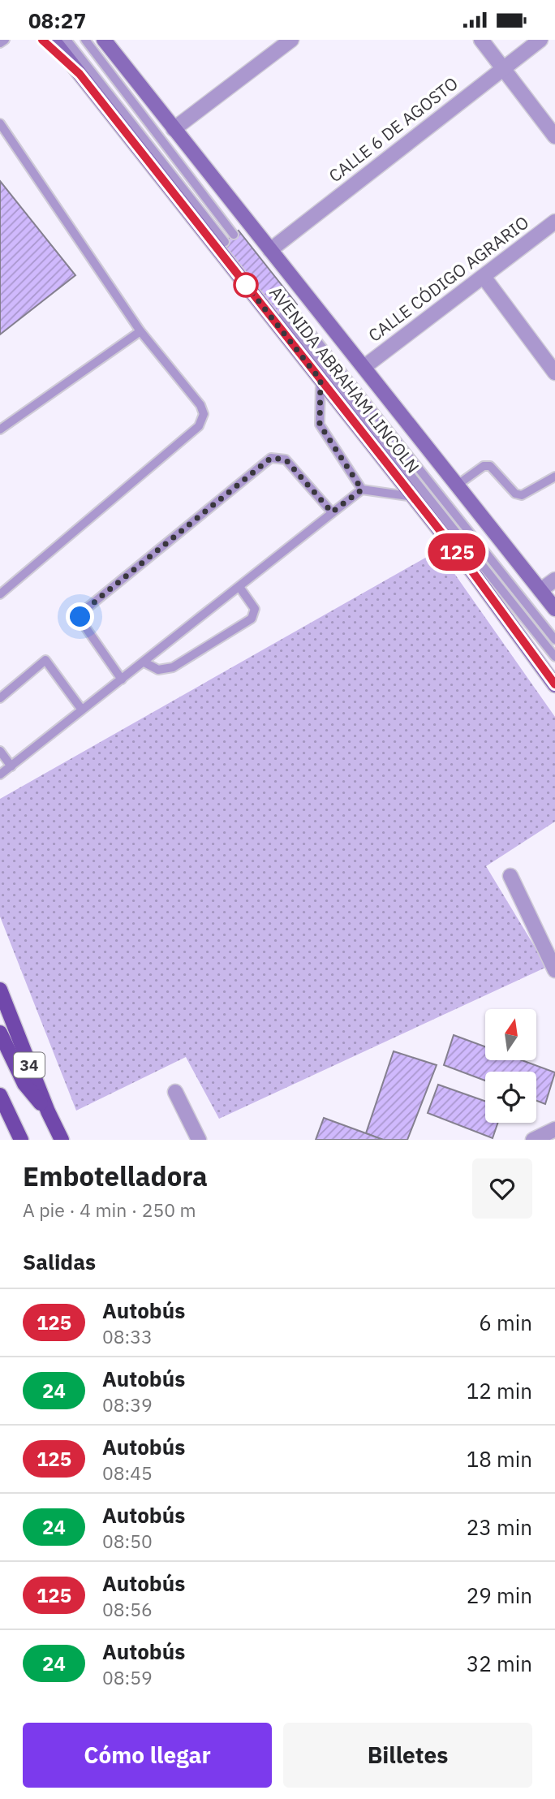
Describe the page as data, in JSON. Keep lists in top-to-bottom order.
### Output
{
  "streets": {
    "main road": ["AVENIDA ABRAHAM LINCOLN", "34"],
    "street": ["CALLE 6 DE AGOSTO", "CALLE CÓDIGO AGRARIO"]
  },
  "lines": ["bus line 125"],
  "north": "top",
  "page": {
    "status": "08:27",
    "on_map": "125",
    "heading": [
      ["Embotelladora", "A pie · 4 min · 250 m"],
      "Salidas"
    ],
    "list": [
      {
        "mark": "125",
        "name": "Autobús",
        "note": "08:33",
        "value": "6 min"
      },
      {
        "mark": "24",
        "name": "Autobús",
        "note": "08:39",
        "value": "12 min"
      },
      {
        "mark": "125",
        "name": "Autobús",
        "note": "08:45",
        "value": "18 min"
      },
      {
        "mark": "24",
        "name": "Autobús",
        "note": "08:50",
        "value": "23 min"
      },
      {
        "mark": "125",
        "name": "Autobús",
        "note": "08:56",
        "value": "29 min"
      },
      {
        "mark": "24",
        "name": "Autobús",
        "note": "08:59",
        "value": "32 min"
      }
    ],
    "buttons": ["Cómo llegar", "Billetes"]
  }
}
